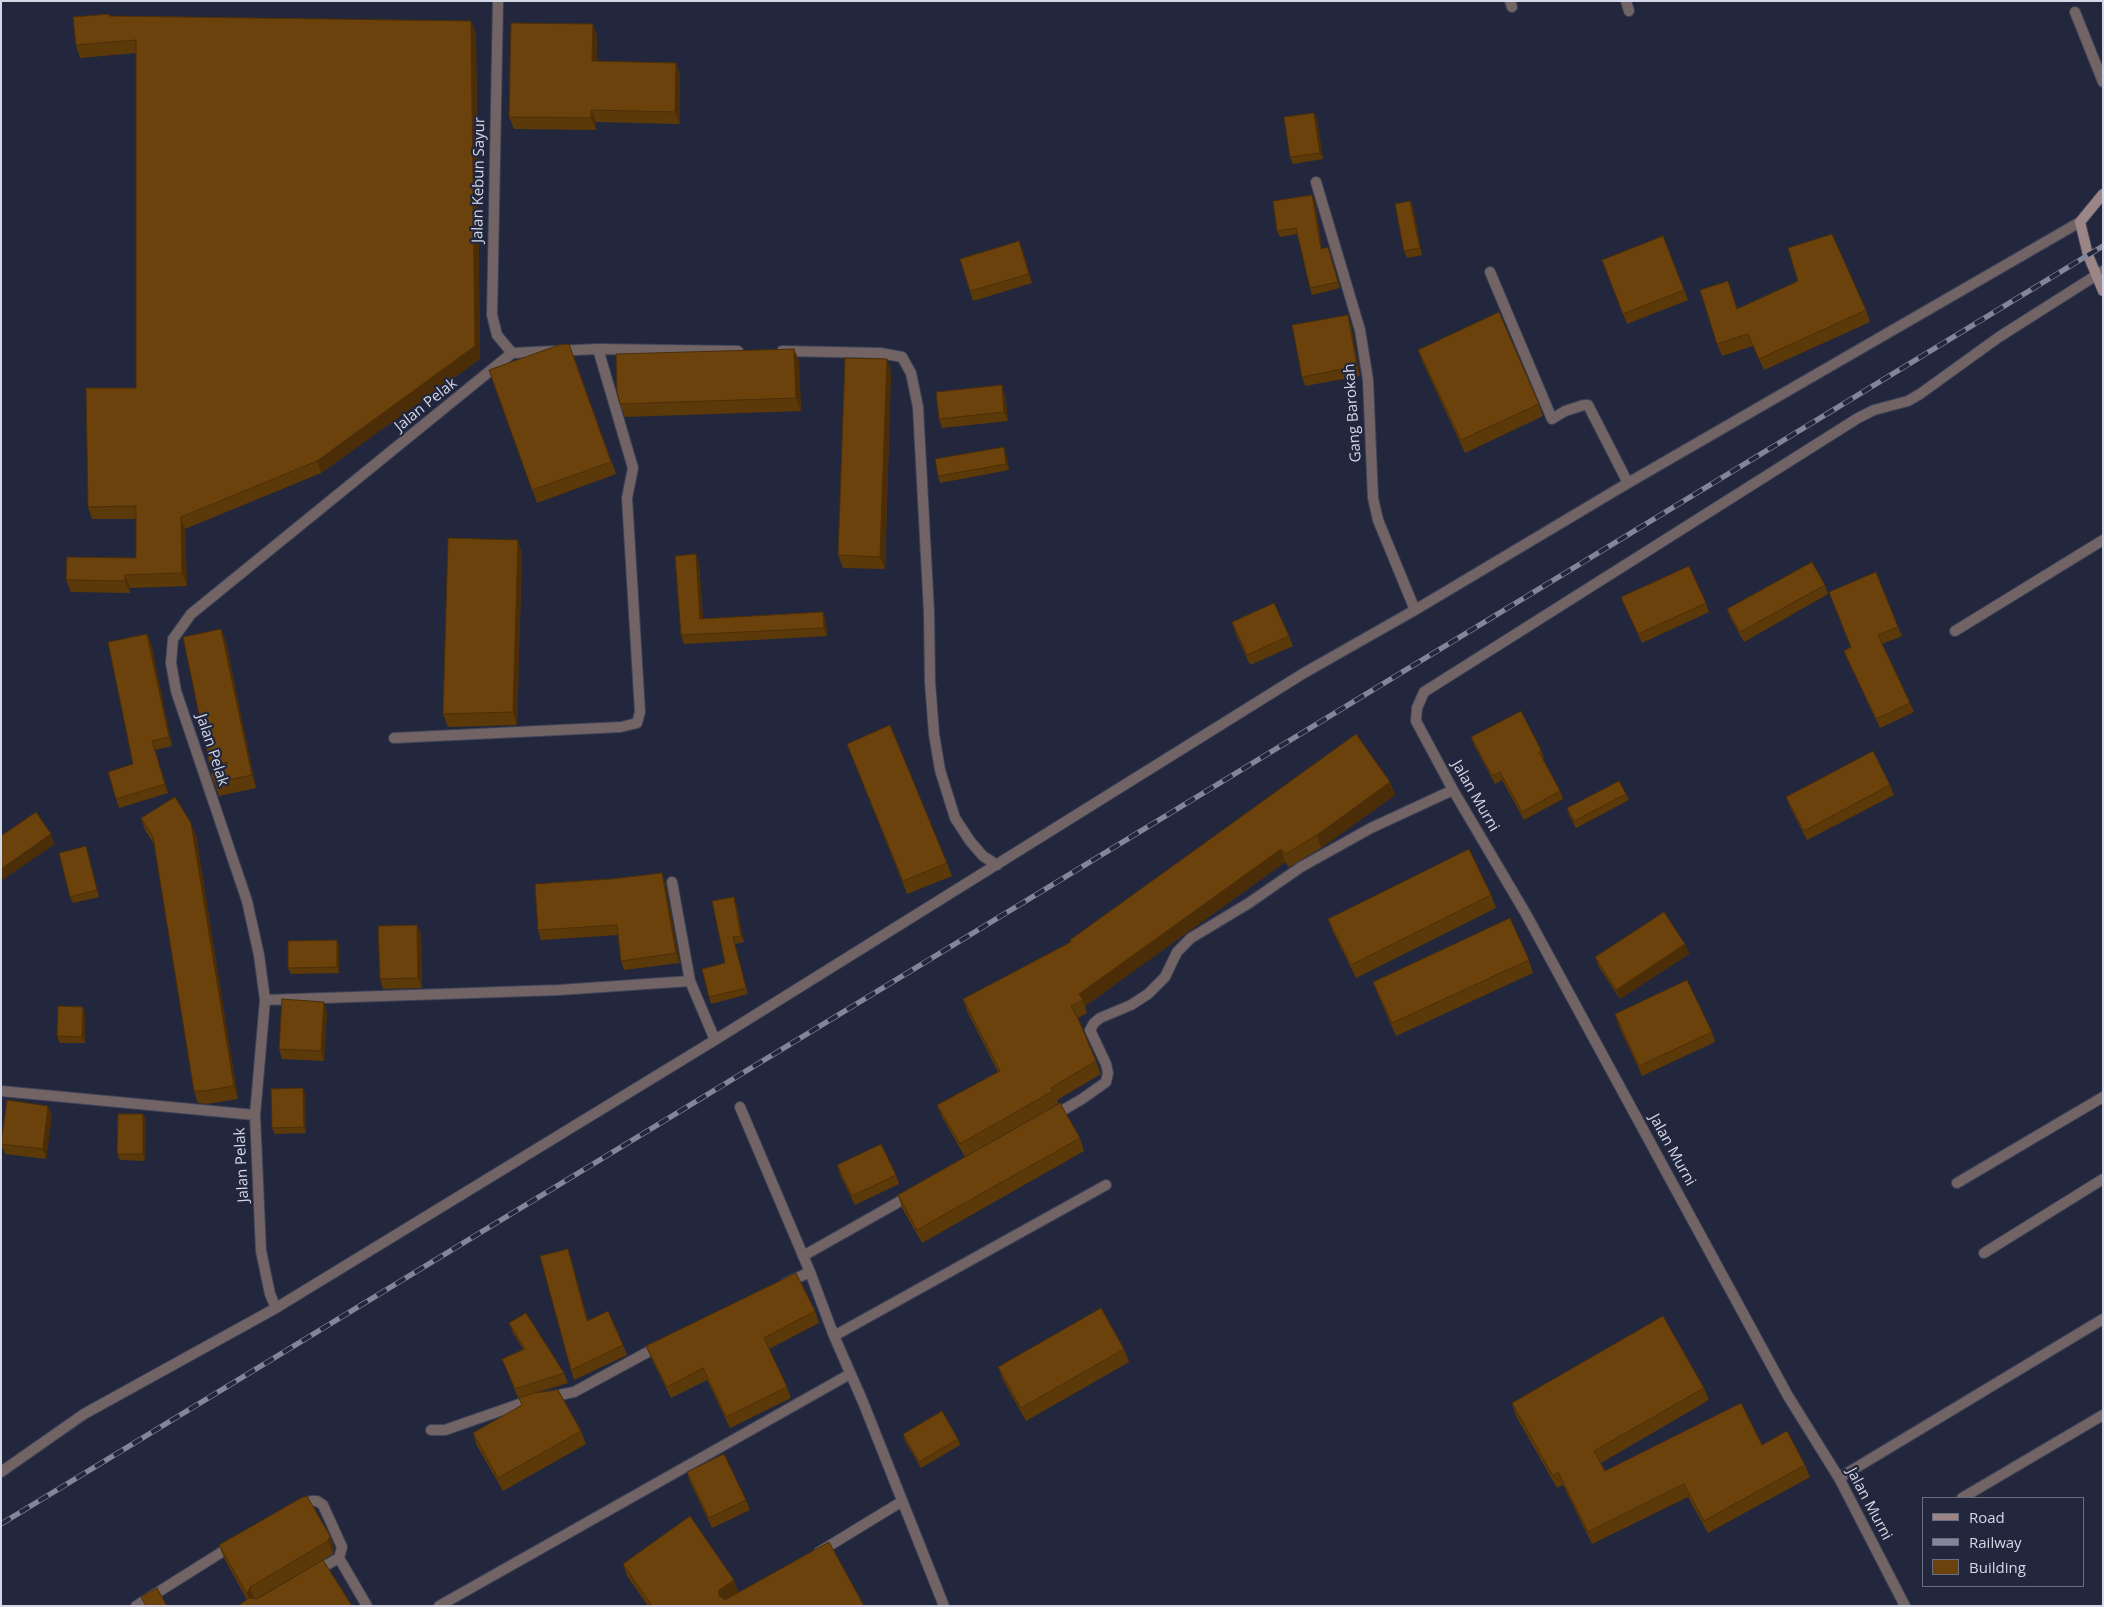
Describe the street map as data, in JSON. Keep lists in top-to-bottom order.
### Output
{
  "streets": {
    "street": [
      "Jalan Kebun Sayur",
      "Jalan Pelak",
      "Gang Barokah",
      "Jalan Murni"
    ]
  },
  "crossings": [
    ["Jalan Kebun Sayur", "Jalan Pelak"]
  ],
  "legend": ["Road", "Railway", "Building"]
}
